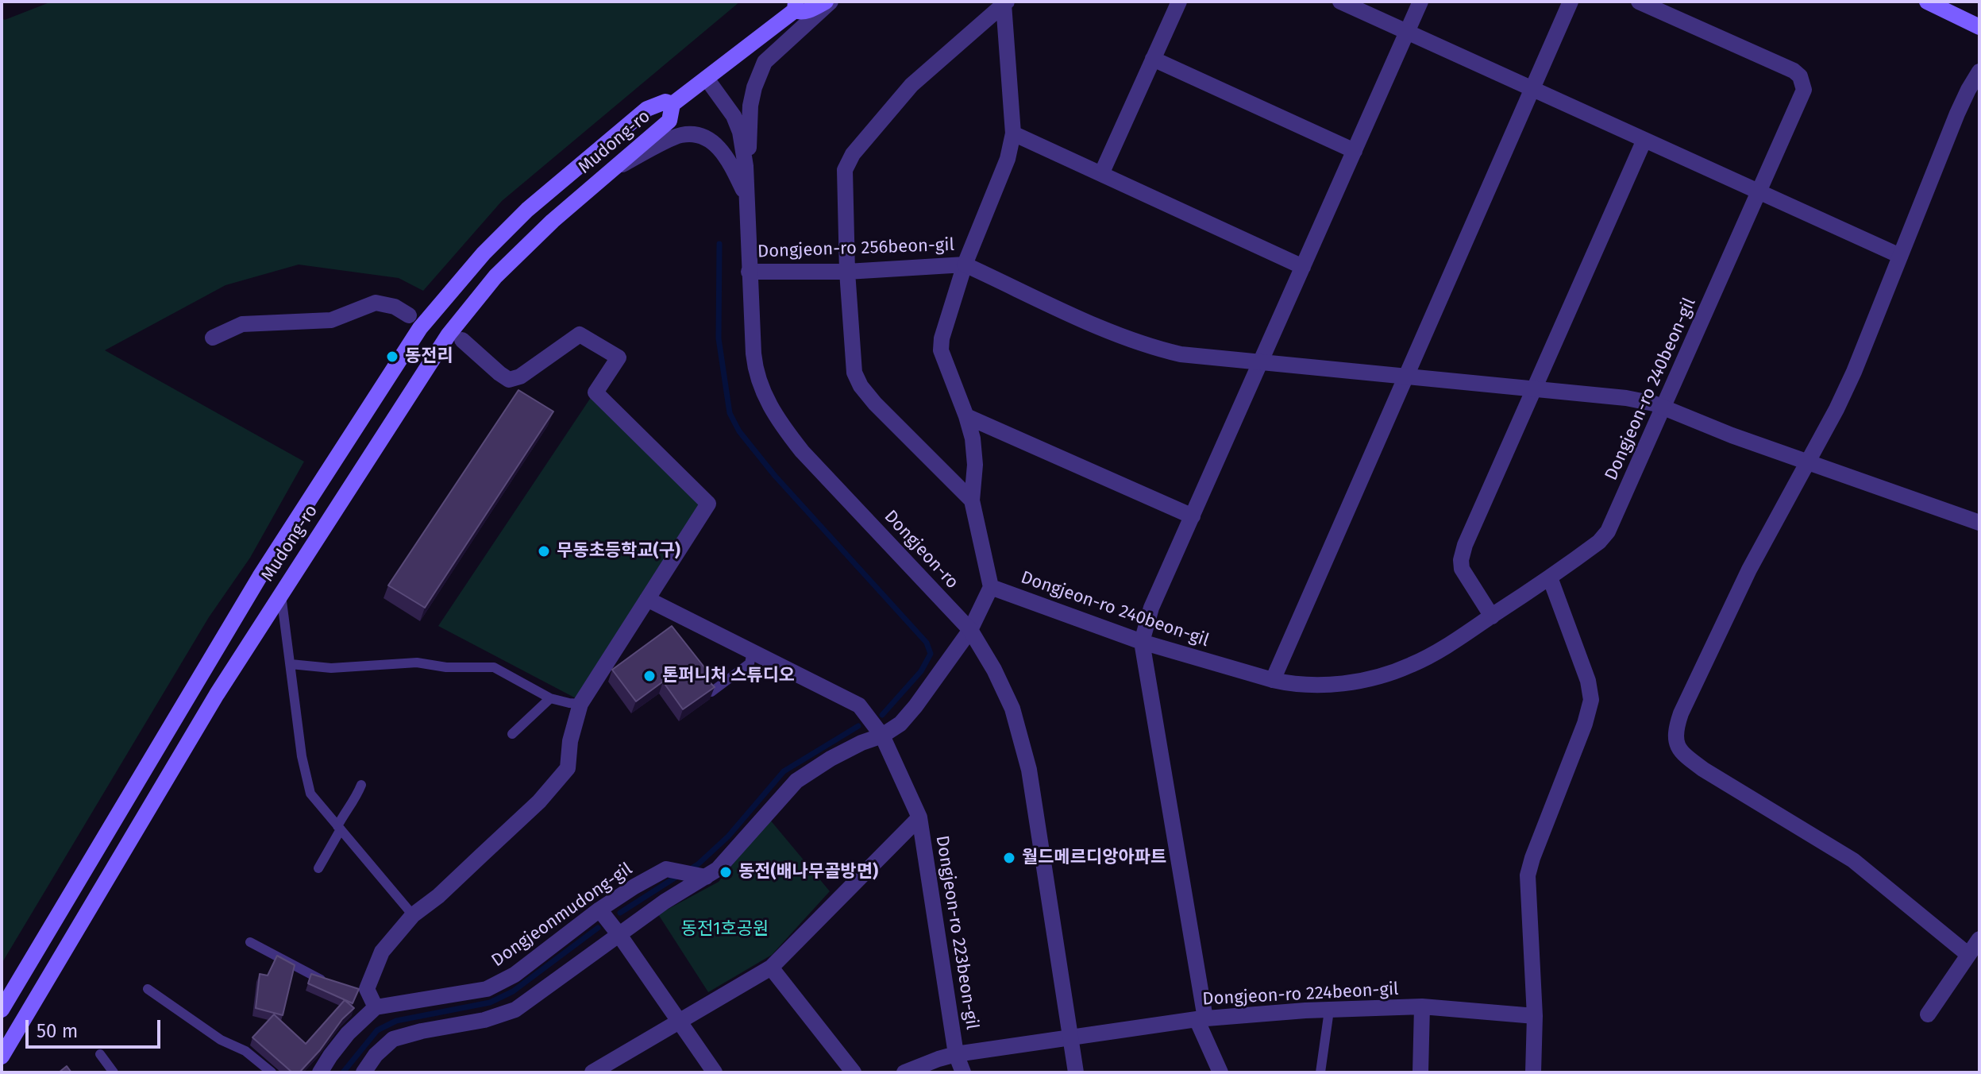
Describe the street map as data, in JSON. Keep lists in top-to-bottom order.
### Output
{
  "streets": {
    "main road": ["Mudong-ro"],
    "street": [
      "Dongjeon-ro 256beon-gil",
      "Dongjeon-ro 240beon-gil",
      "Dongjeon-ro",
      "Dongjeonmudong-gil",
      "Dongjeon-ro 223beon-gil",
      "Dongjeon-ro 224beon-gil"
    ]
  },
  "crossings": [
    ["Mudong-ro", "Dongjeon-ro"],
    ["Dongjeon-ro 256beon-gil", "Dongjeon-ro"],
    ["Dongjeon-ro", "Dongjeon-ro 223beon-gil"],
    ["Dongjeon-ro", "Dongjeon-ro 224beon-gil"],
    ["Dongjeon-ro 223beon-gil", "Dongjeon-ro 224beon-gil"]
  ],
  "parks": ["동전1호공원"],
  "places": [
    "동전리",
    "무동초등학교(구)",
    "톤퍼니처 스튜디오",
    "월드메르디앙아파트",
    "동전(배나무골방면)"
  ],
  "scale_bar": "50 m"
}
